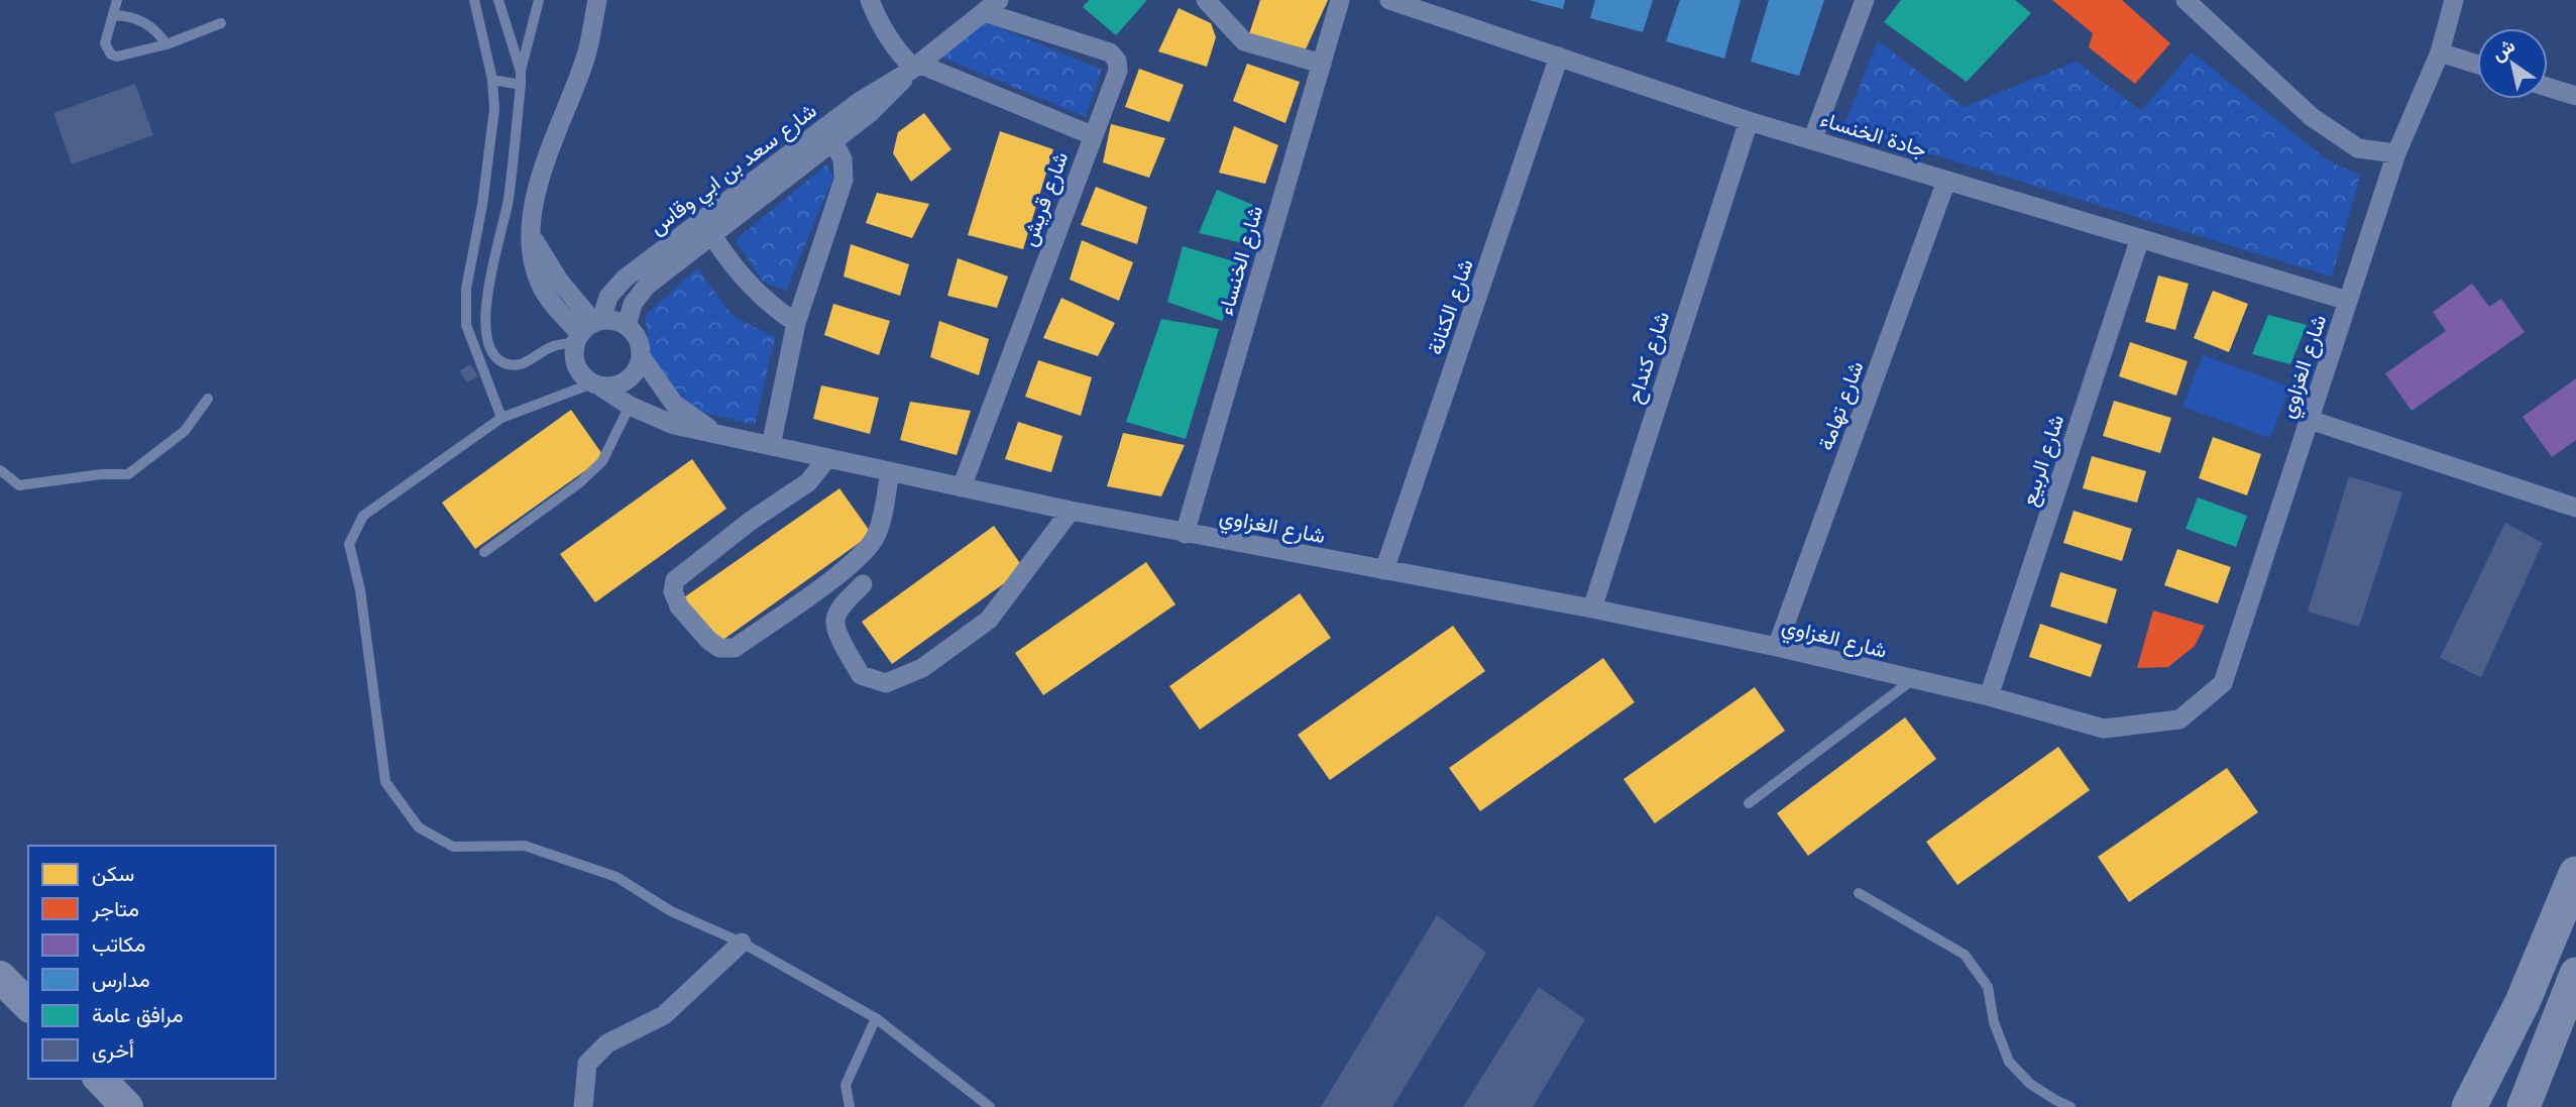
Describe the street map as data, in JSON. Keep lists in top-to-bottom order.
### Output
{
  "streets": {
    "street": [
      "جادة الخنساء",
      "شارع سعد بن ابي وقاس",
      "شارع قريش",
      "شارع الخنساء",
      "شارع الكنانة",
      "شارع كنداح",
      "شارع الغزاوي",
      "شارع تهامة",
      "شارع الربيع"
    ]
  },
  "crossings": [
    ["جادة الخنساء", "شارع الكنانة"],
    ["جادة الخنساء", "شارع كنداح"],
    ["جادة الخنساء", "شارع الغزاوي"],
    ["جادة الخنساء", "شارع تهامة"],
    ["جادة الخنساء", "شارع الربيع"],
    ["شارع سعد بن ابي وقاس", "شارع قريش"],
    ["شارع سعد بن ابي وقاس", "شارع الغزاوي"],
    ["شارع قريش", "شارع الغزاوي"],
    ["شارع الخنساء", "شارع الغزاوي"],
    ["شارع الكنانة", "شارع الغزاوي"],
    ["شارع كنداح", "شارع الغزاوي"],
    ["شارع الغزاوي", "شارع تهامة"],
    ["شارع الغزاوي", "شارع الربيع"]
  ],
  "legend": [
    "سكن",
    "متاجر",
    "مكاتب",
    "مدارس",
    "مرافق عامة",
    "أخرى"
  ],
  "north": "top left"
}
